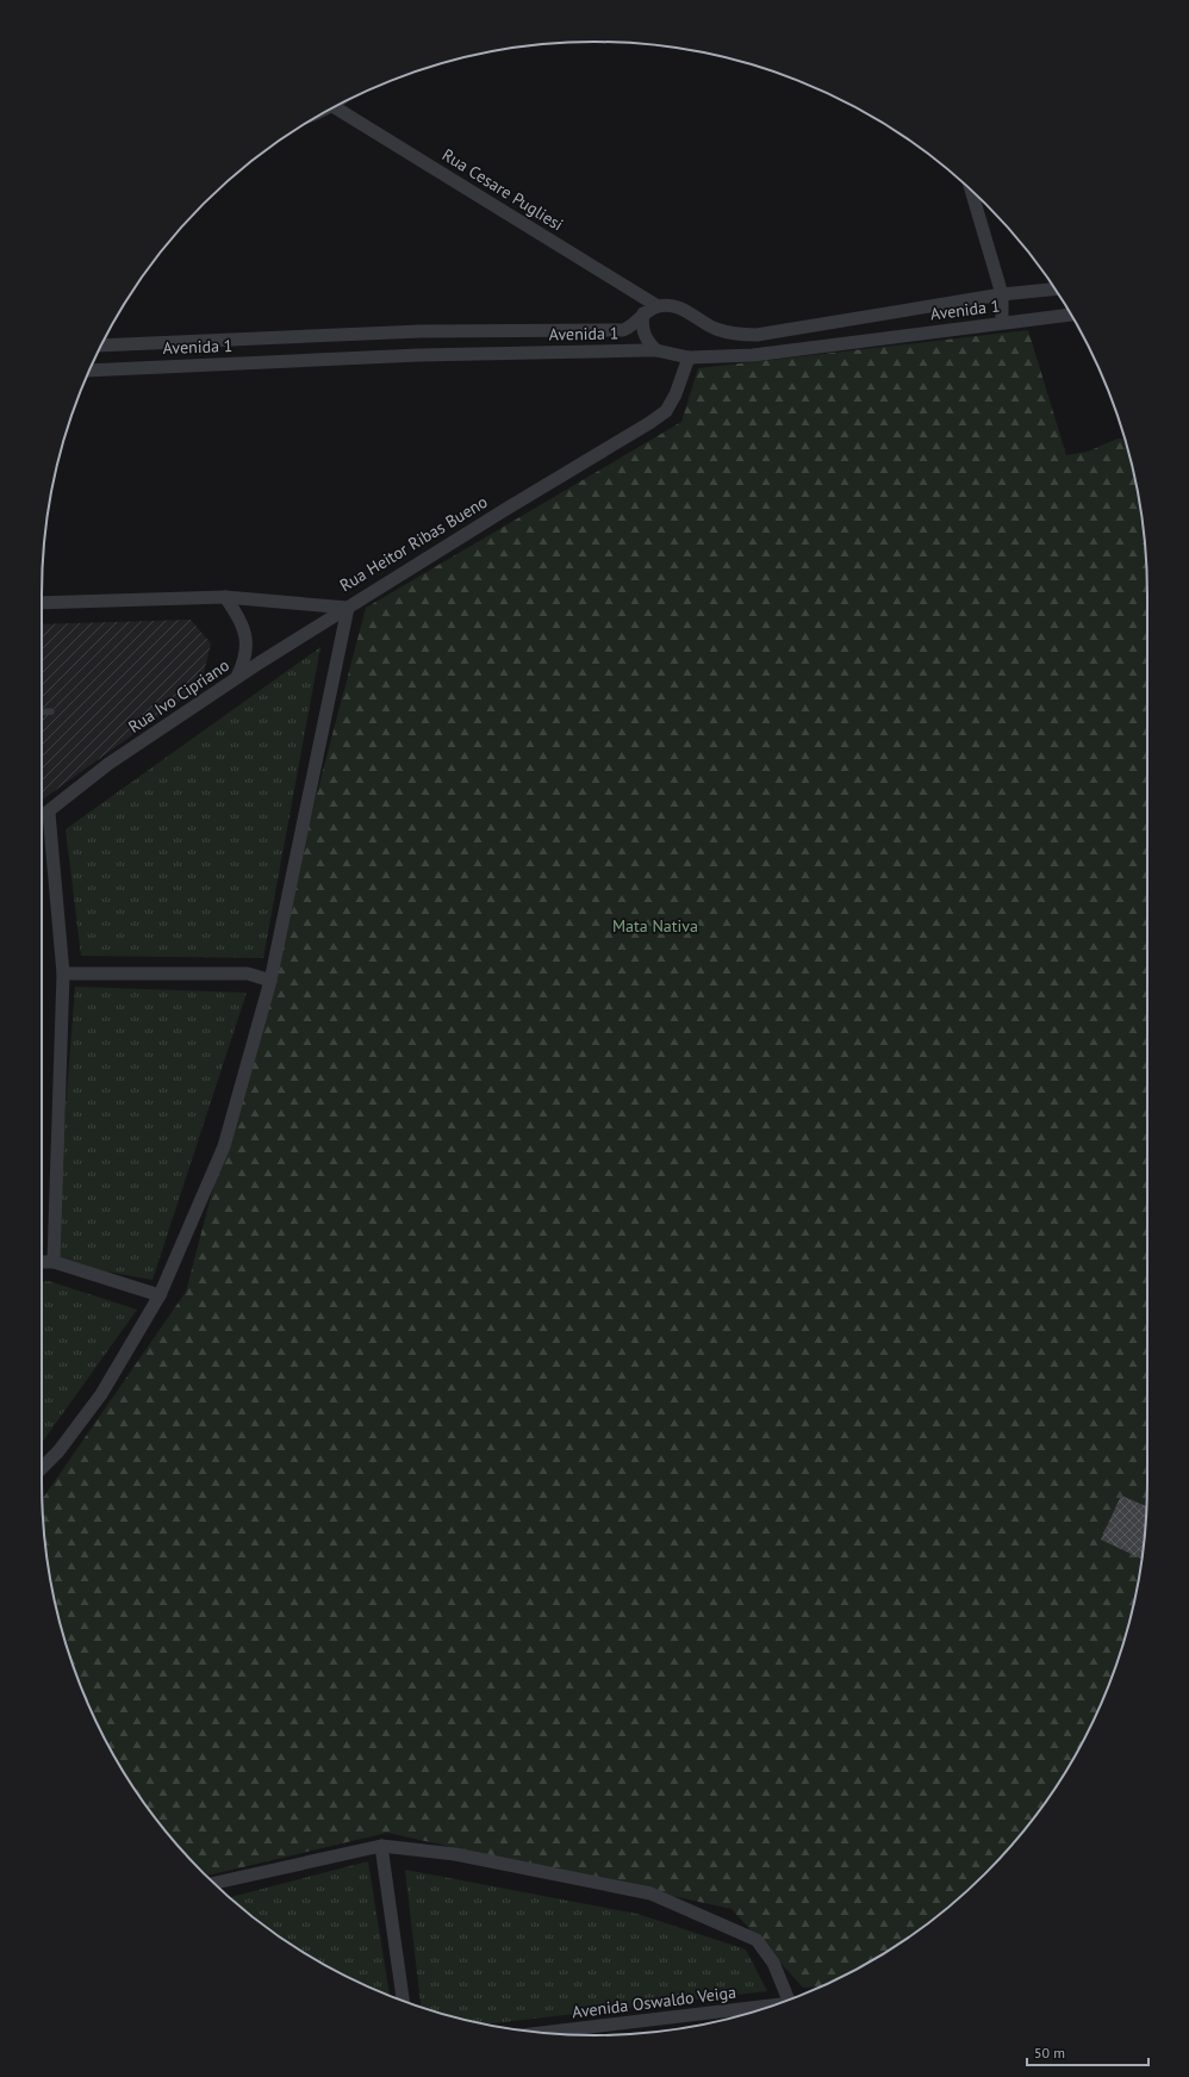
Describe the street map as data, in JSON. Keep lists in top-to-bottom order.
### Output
{
  "streets": {
    "street": [
      "Rua Cesare Pugliesi",
      "Avenida 1",
      "Rua Heitor Ribas Bueno",
      "Rua Ivo Cipriano",
      "Avenida Oswaldo Veiga"
    ]
  },
  "crossings": [
    ["Rua Cesare Pugliesi", "Avenida 1"],
    ["Avenida 1", "Rua Heitor Ribas Bueno"],
    ["Rua Heitor Ribas Bueno", "Rua Ivo Cipriano"]
  ],
  "parks": ["Mata Nativa"],
  "scale_bar": "50 m"
}
